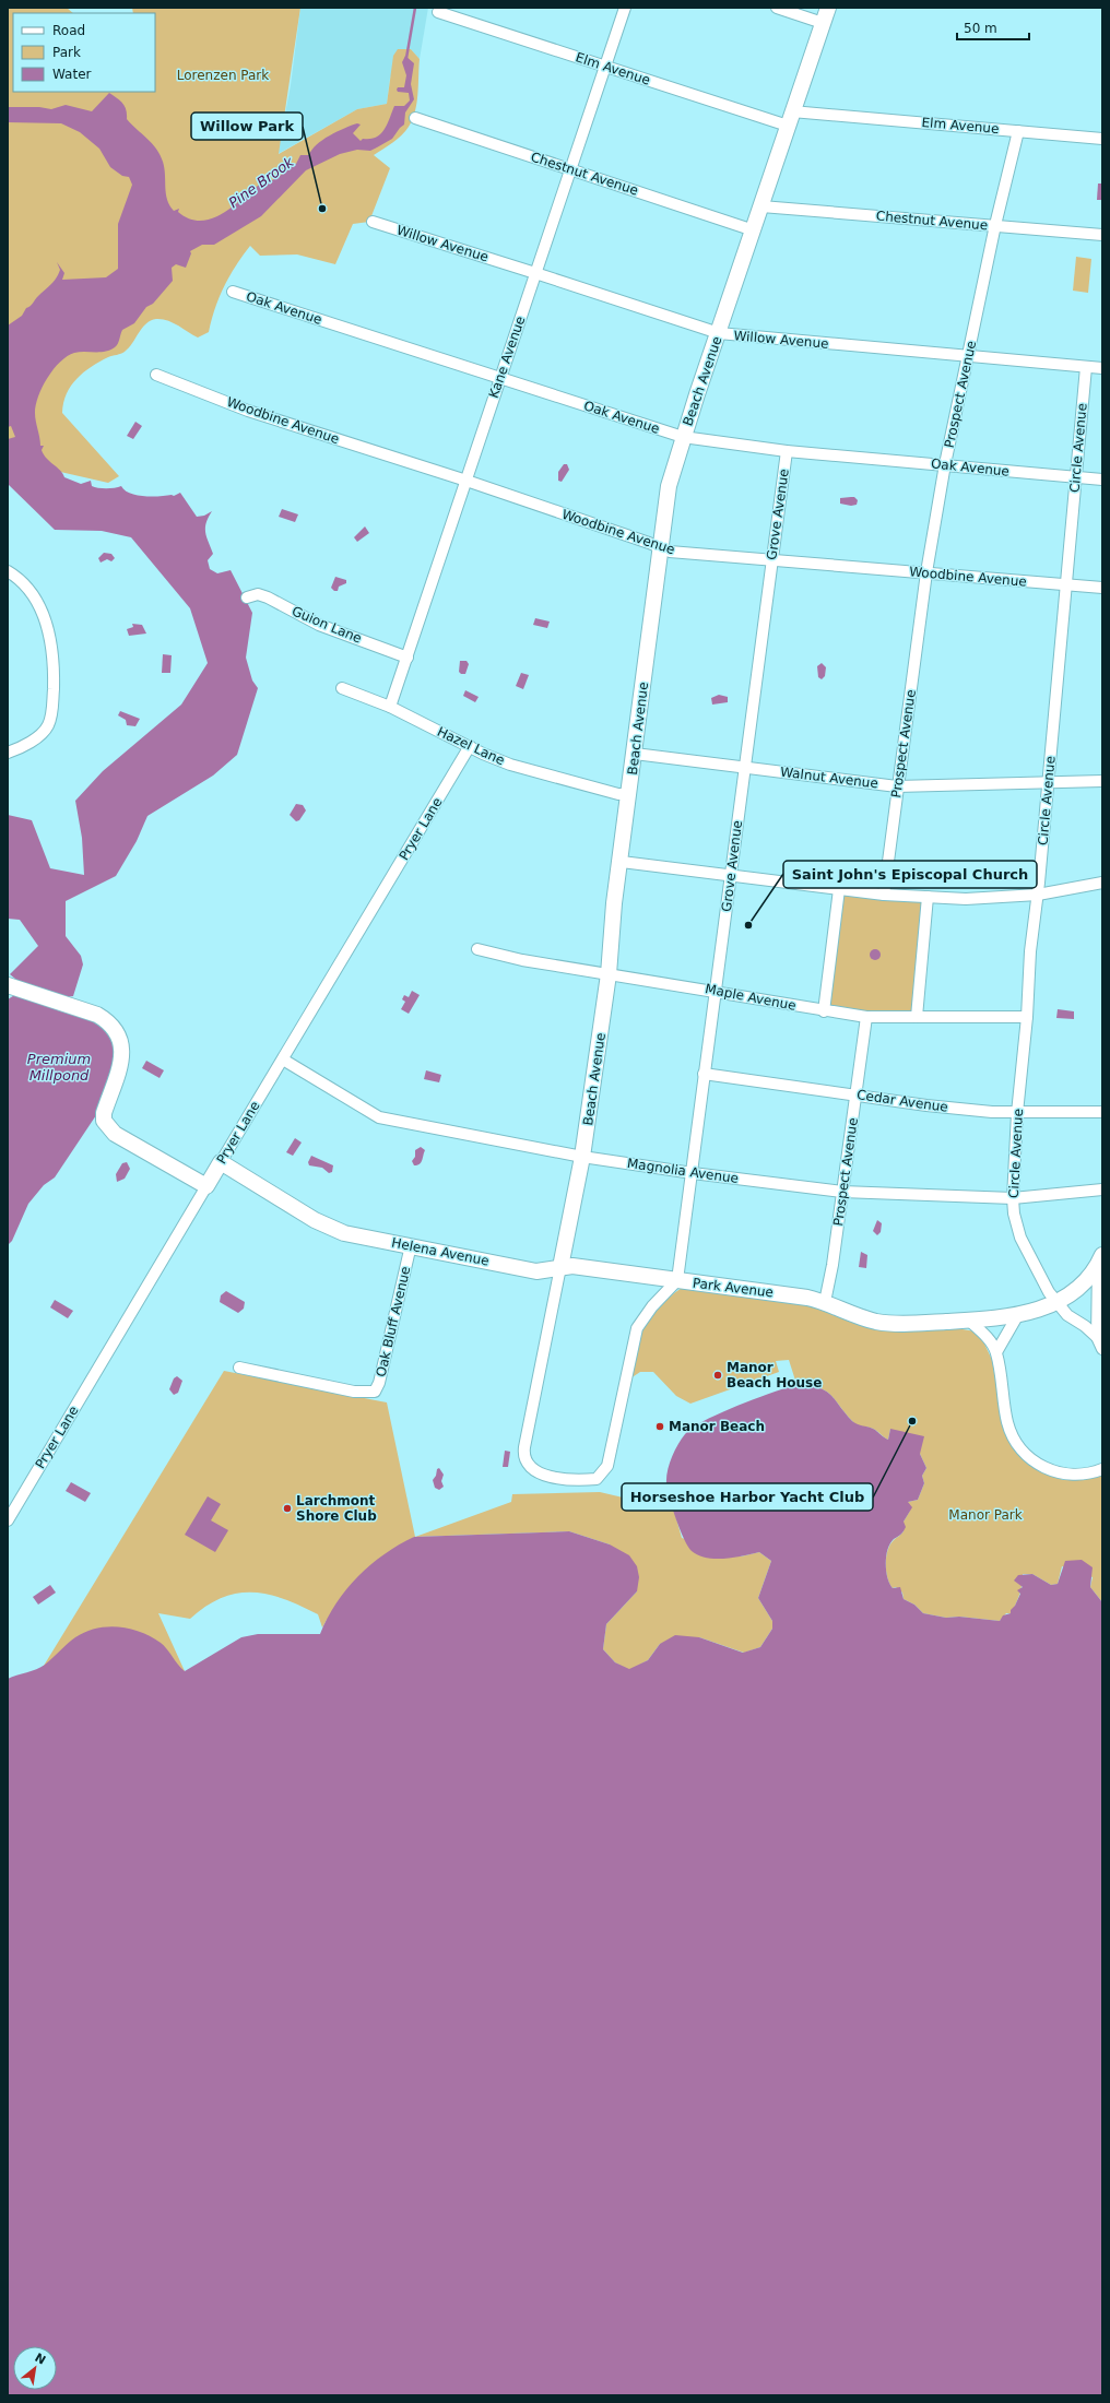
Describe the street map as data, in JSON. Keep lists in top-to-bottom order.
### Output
{
  "streets": {
    "street": [
      "Elm Avenue",
      "Chestnut Avenue",
      "Willow Avenue",
      "Oak Avenue",
      "Kane Avenue",
      "Beach Avenue",
      "Prospect Avenue",
      "Woodbine Avenue",
      "Circle Avenue",
      "Grove Avenue",
      "Guion Lane",
      "Hazel Lane",
      "Walnut Avenue",
      "Pryer Lane",
      "Maple Avenue",
      "Cedar Avenue",
      "Magnolia Avenue",
      "Helena Avenue",
      "Park Avenue",
      "Oak Bluff Avenue"
    ]
  },
  "crossings": [
    ["Elm Avenue", "Kane Avenue"],
    ["Elm Avenue", "Beach Avenue"],
    ["Elm Avenue", "Prospect Avenue"],
    ["Chestnut Avenue", "Kane Avenue"],
    ["Chestnut Avenue", "Beach Avenue"],
    ["Chestnut Avenue", "Prospect Avenue"],
    ["Willow Avenue", "Kane Avenue"],
    ["Willow Avenue", "Beach Avenue"],
    ["Willow Avenue", "Prospect Avenue"],
    ["Willow Avenue", "Circle Avenue"],
    ["Oak Avenue", "Kane Avenue"],
    ["Oak Avenue", "Beach Avenue"],
    ["Oak Avenue", "Prospect Avenue"],
    ["Oak Avenue", "Circle Avenue"],
    ["Oak Avenue", "Grove Avenue"],
    ["Kane Avenue", "Woodbine Avenue"],
    ["Kane Avenue", "Guion Lane"],
    ["Kane Avenue", "Hazel Lane"],
    ["Beach Avenue", "Woodbine Avenue"],
    ["Beach Avenue", "Hazel Lane"],
    ["Beach Avenue", "Walnut Avenue"],
    ["Beach Avenue", "Maple Avenue"],
    ["Beach Avenue", "Magnolia Avenue"],
    ["Beach Avenue", "Helena Avenue"],
    ["Beach Avenue", "Park Avenue"],
    ["Prospect Avenue", "Woodbine Avenue"],
    ["Prospect Avenue", "Walnut Avenue"],
    ["Prospect Avenue", "Maple Avenue"],
    ["Prospect Avenue", "Cedar Avenue"],
    ["Prospect Avenue", "Magnolia Avenue"],
    ["Prospect Avenue", "Park Avenue"],
    ["Woodbine Avenue", "Circle Avenue"],
    ["Woodbine Avenue", "Grove Avenue"],
    ["Circle Avenue", "Walnut Avenue"],
    ["Circle Avenue", "Maple Avenue"],
    ["Circle Avenue", "Cedar Avenue"],
    ["Circle Avenue", "Magnolia Avenue"],
    ["Circle Avenue", "Park Avenue"],
    ["Grove Avenue", "Walnut Avenue"],
    ["Grove Avenue", "Maple Avenue"],
    ["Grove Avenue", "Cedar Avenue"],
    ["Grove Avenue", "Magnolia Avenue"],
    ["Grove Avenue", "Helena Avenue"],
    ["Grove Avenue", "Park Avenue"],
    ["Hazel Lane", "Pryer Lane"],
    ["Pryer Lane", "Magnolia Avenue"],
    ["Pryer Lane", "Helena Avenue"],
    ["Helena Avenue", "Park Avenue"],
    ["Helena Avenue", "Oak Bluff Avenue"]
  ],
  "water": ["Pine Brook", "Premium Millpond"],
  "parks": ["Lorenzen Park", "Manor Park"],
  "places": [
    "Willow Park",
    "Saint John's Episcopal Church",
    "Manor Beach House",
    "Horseshoe Harbor Yacht Club",
    "Manor Beach",
    "Larchmont Shore Club"
  ],
  "legend": ["Road", "Park", "Water"],
  "scale_bar": "50 m",
  "north": "top right"
}
